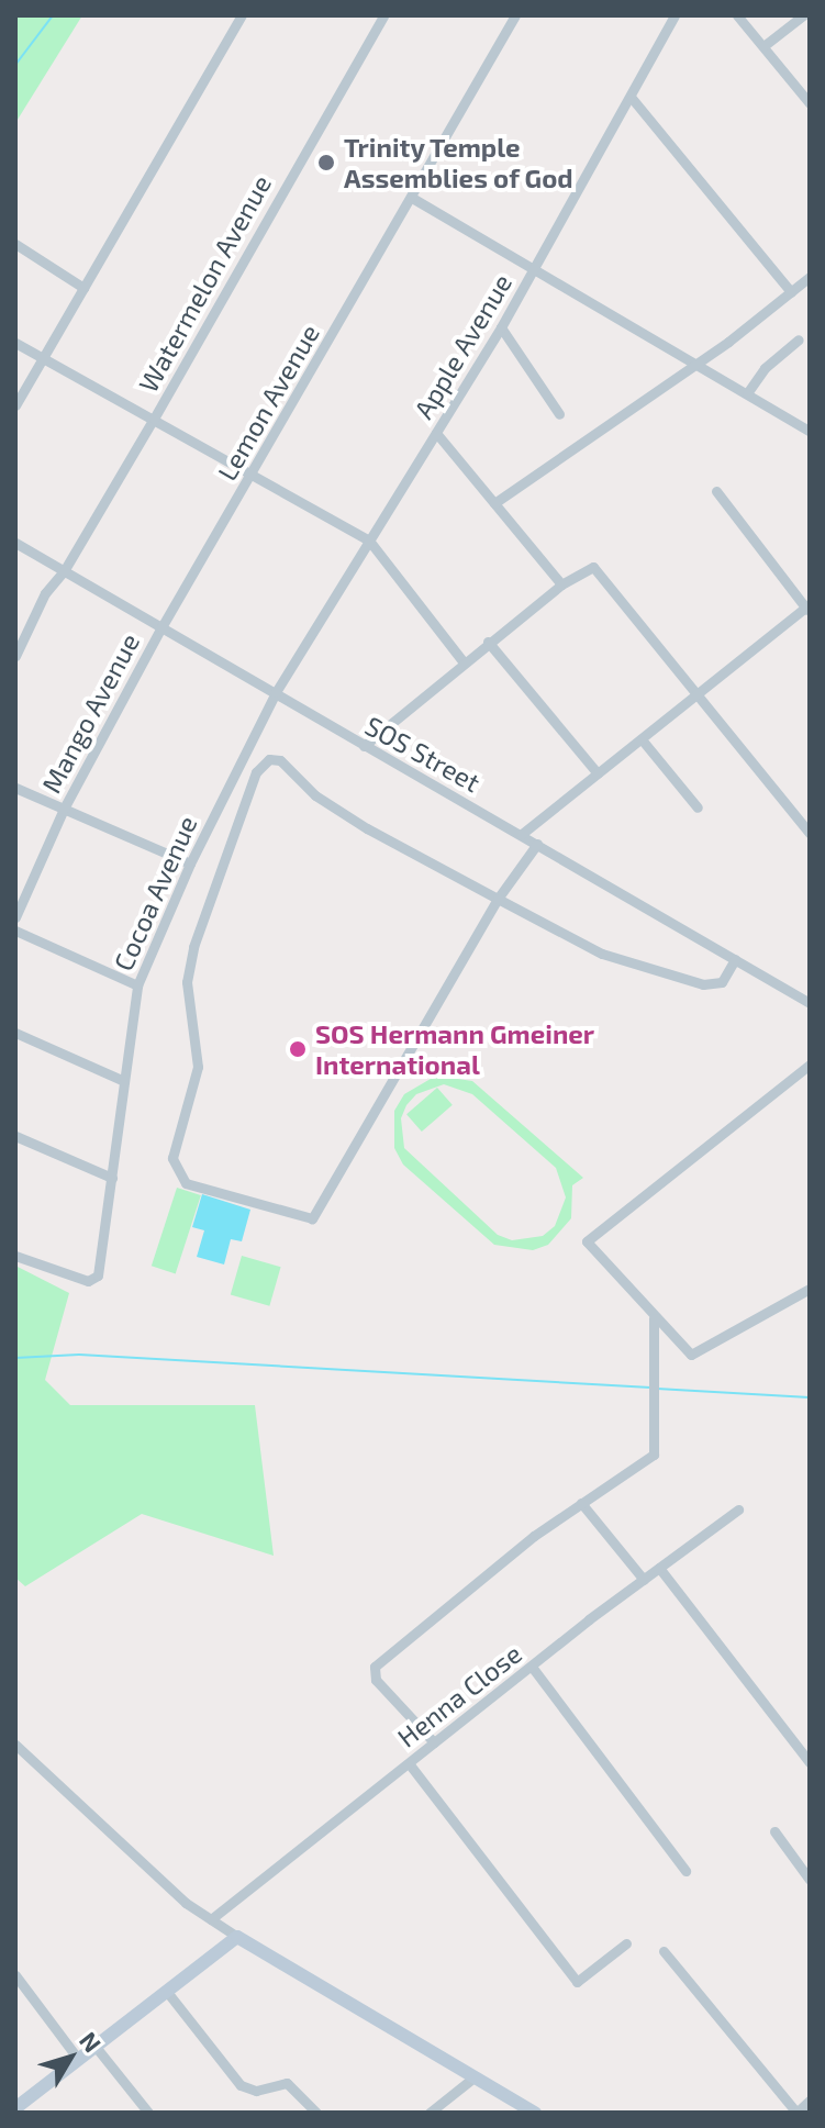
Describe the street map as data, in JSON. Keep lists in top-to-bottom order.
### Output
{
  "streets": {
    "street": [
      "Watermelon Avenue",
      "Apple Avenue",
      "Lemon Avenue",
      "Mango Avenue",
      "SOS Street",
      "Cocoa Avenue",
      "Henna Close"
    ]
  },
  "crossings": [
    ["Watermelon Avenue", "SOS Street"],
    ["Apple Avenue", "SOS Street"],
    ["Apple Avenue", "Cocoa Avenue"],
    ["Lemon Avenue", "Mango Avenue"],
    ["Lemon Avenue", "SOS Street"],
    ["Mango Avenue", "SOS Street"],
    ["SOS Street", "Cocoa Avenue"]
  ],
  "places": ["Trinity Temple Assemblies of God", "SOS Hermann Gmeiner International"],
  "north": "top right"
}
